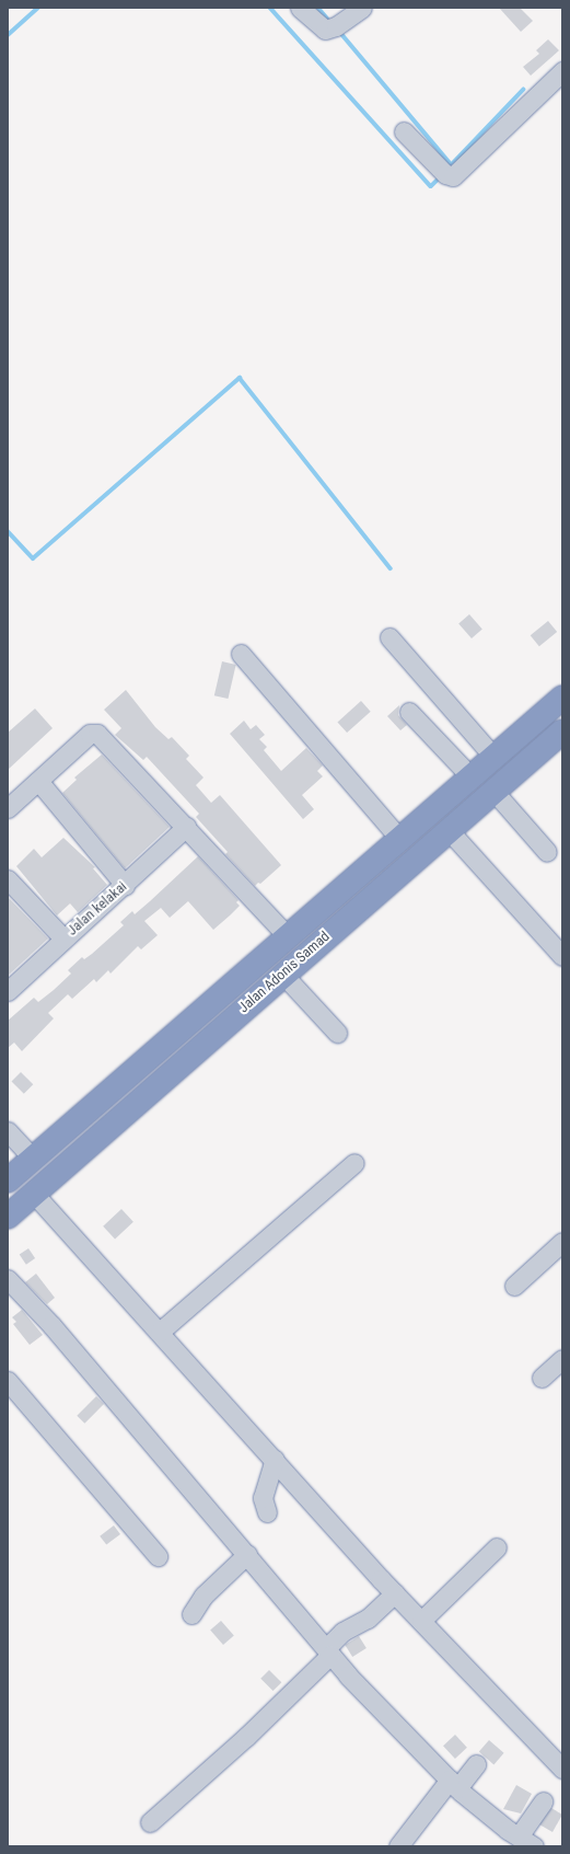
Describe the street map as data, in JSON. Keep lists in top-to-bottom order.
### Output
{
  "streets": {
    "highway": ["Jalan Adonis Samad"],
    "street": ["Jalan kelakai"]
  }
}
